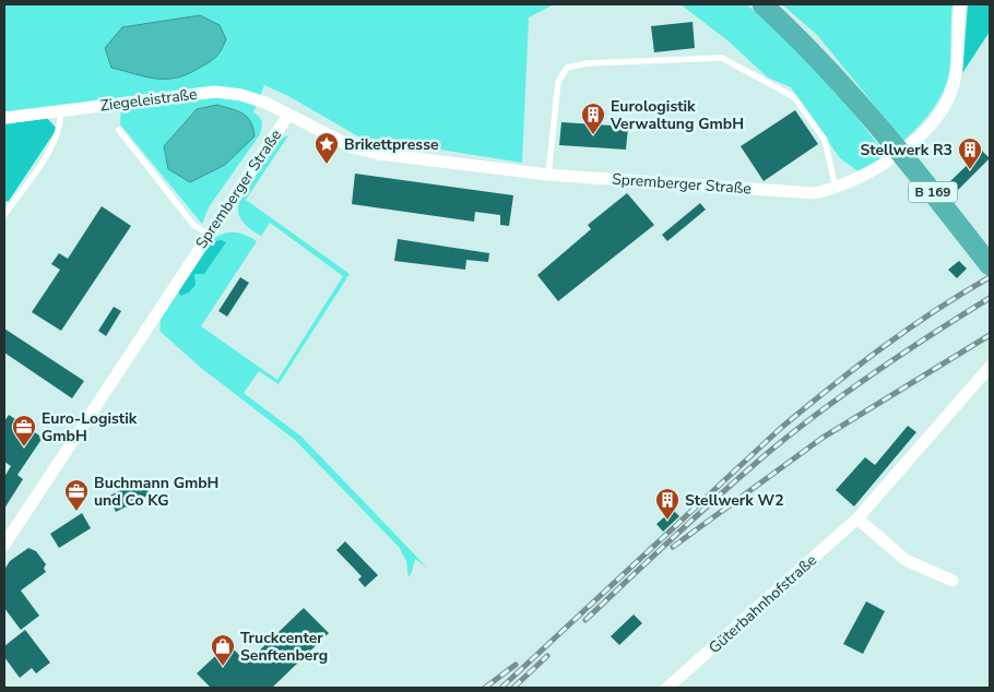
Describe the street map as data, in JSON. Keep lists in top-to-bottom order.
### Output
{
  "streets": {
    "highway": ["B 169"],
    "street": ["Ziegeleistraße", "Spremberger Straße", "Güterbahnhofstraße"]
  },
  "crossings": [
    ["Ziegeleistraße", "Spremberger Straße"]
  ],
  "places": {
    "building": ["Eurologistik Verwaltung GmbH", "Stellwerk R3", "Stellwerk W2"],
    "place": ["Brikettpresse"],
    "office": ["Euro-Logistik GmbH", "Buchmann GmbH und Co KG"],
    "shop": ["Truckcenter Senftenberg"]
  }
}
